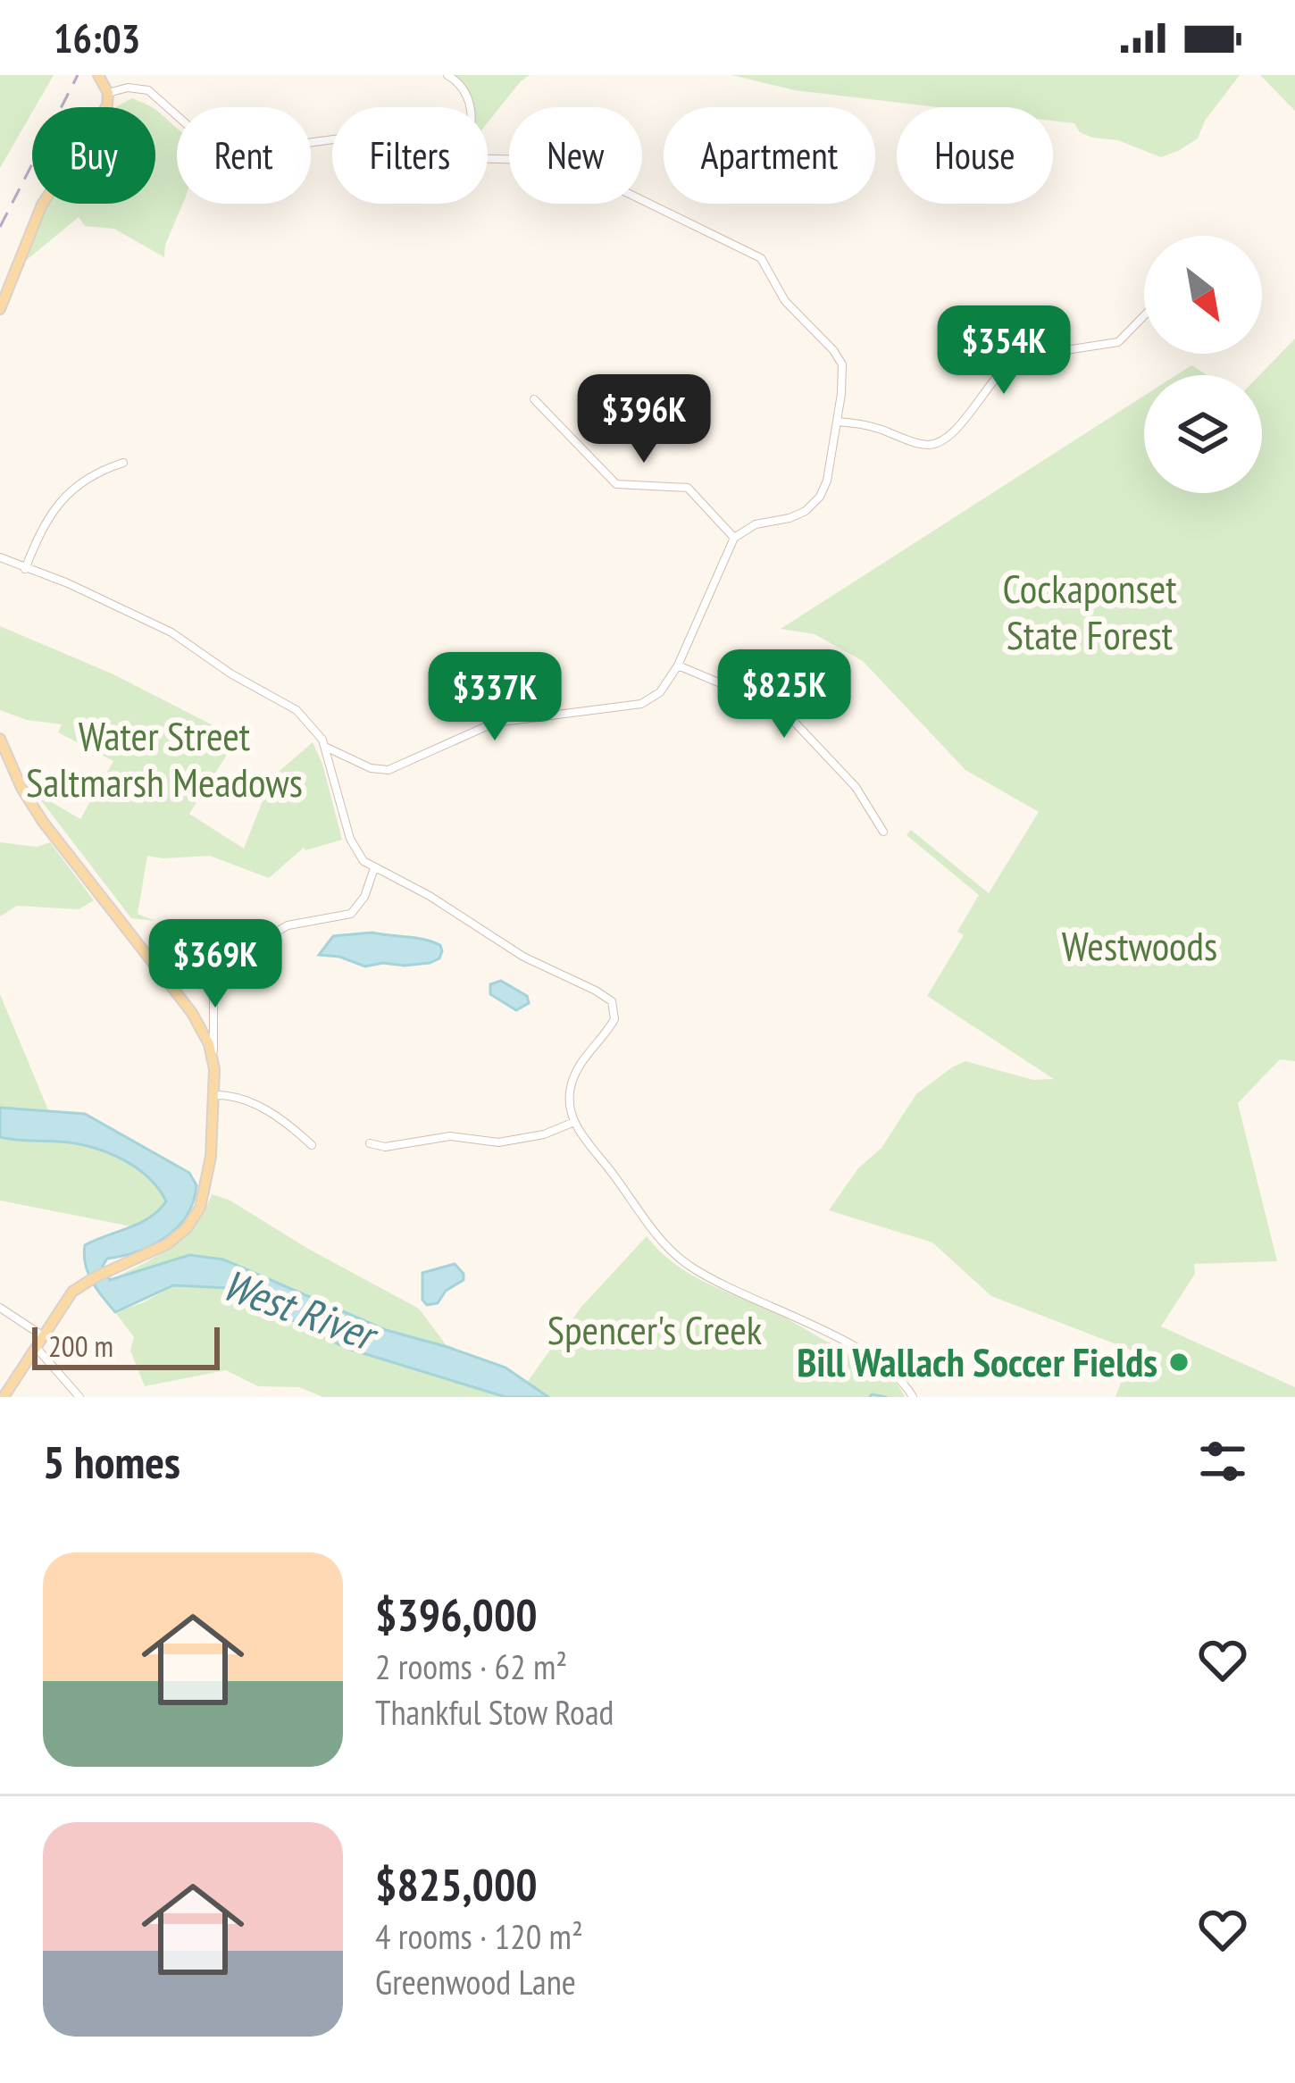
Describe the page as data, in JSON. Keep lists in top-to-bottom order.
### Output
{
  "water": ["West River"],
  "parks": [
    "Cockaponset State Forest",
    "Water Street Saltmarsh Meadows",
    "Westwoods",
    "Spencer's Creek"
  ],
  "places": ["Bill Wallach Soccer Fields"],
  "scale_bar": "200 m",
  "north": "bottom right",
  "page": {
    "status": "16:03",
    "chip": [
      "Buy",
      "Rent",
      "Filters",
      "New",
      "Apartment",
      "House"
    ],
    "price": [
      "$354K",
      "$396K",
      "$825K",
      "$337K",
      "$369K"
    ],
    "scale": "200 m",
    "heading": "5 homes",
    "list": [
      {
        "name": "$396,000",
        "note": "2 rooms · 62 m² · Thankful Stow Road"
      },
      {
        "name": "$825,000",
        "note": "4 rooms · 120 m² · Greenwood Lane"
      }
    ]
  }
}
